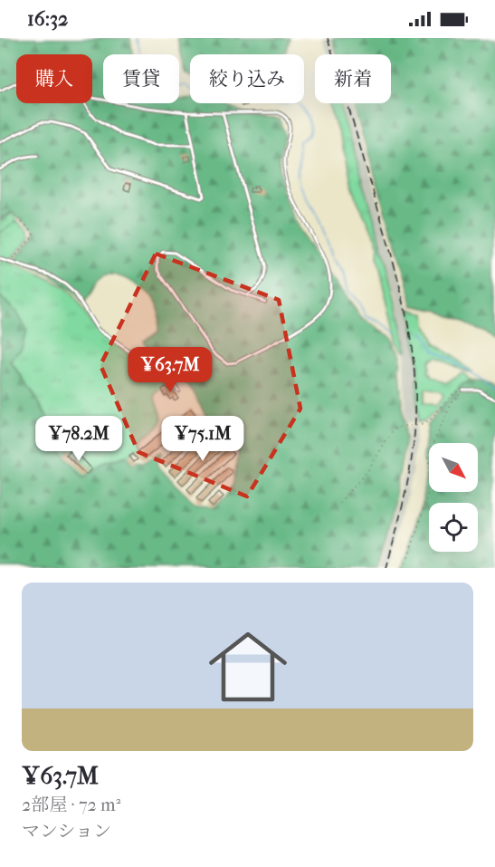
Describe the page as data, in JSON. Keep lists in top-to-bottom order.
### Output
{
  "north": "bottom right",
  "page": {
    "status": "16:32",
    "chip": [
      "購入",
      "賃貸",
      "絞り込み",
      "新着"
    ],
    "price": ["¥63.7M", "¥78.2M", "¥75.1M"],
    "list": [
      {
        "name": "¥63.7M",
        "note": "2部屋 · 72 m² · マンション"
      }
    ]
  }
}
